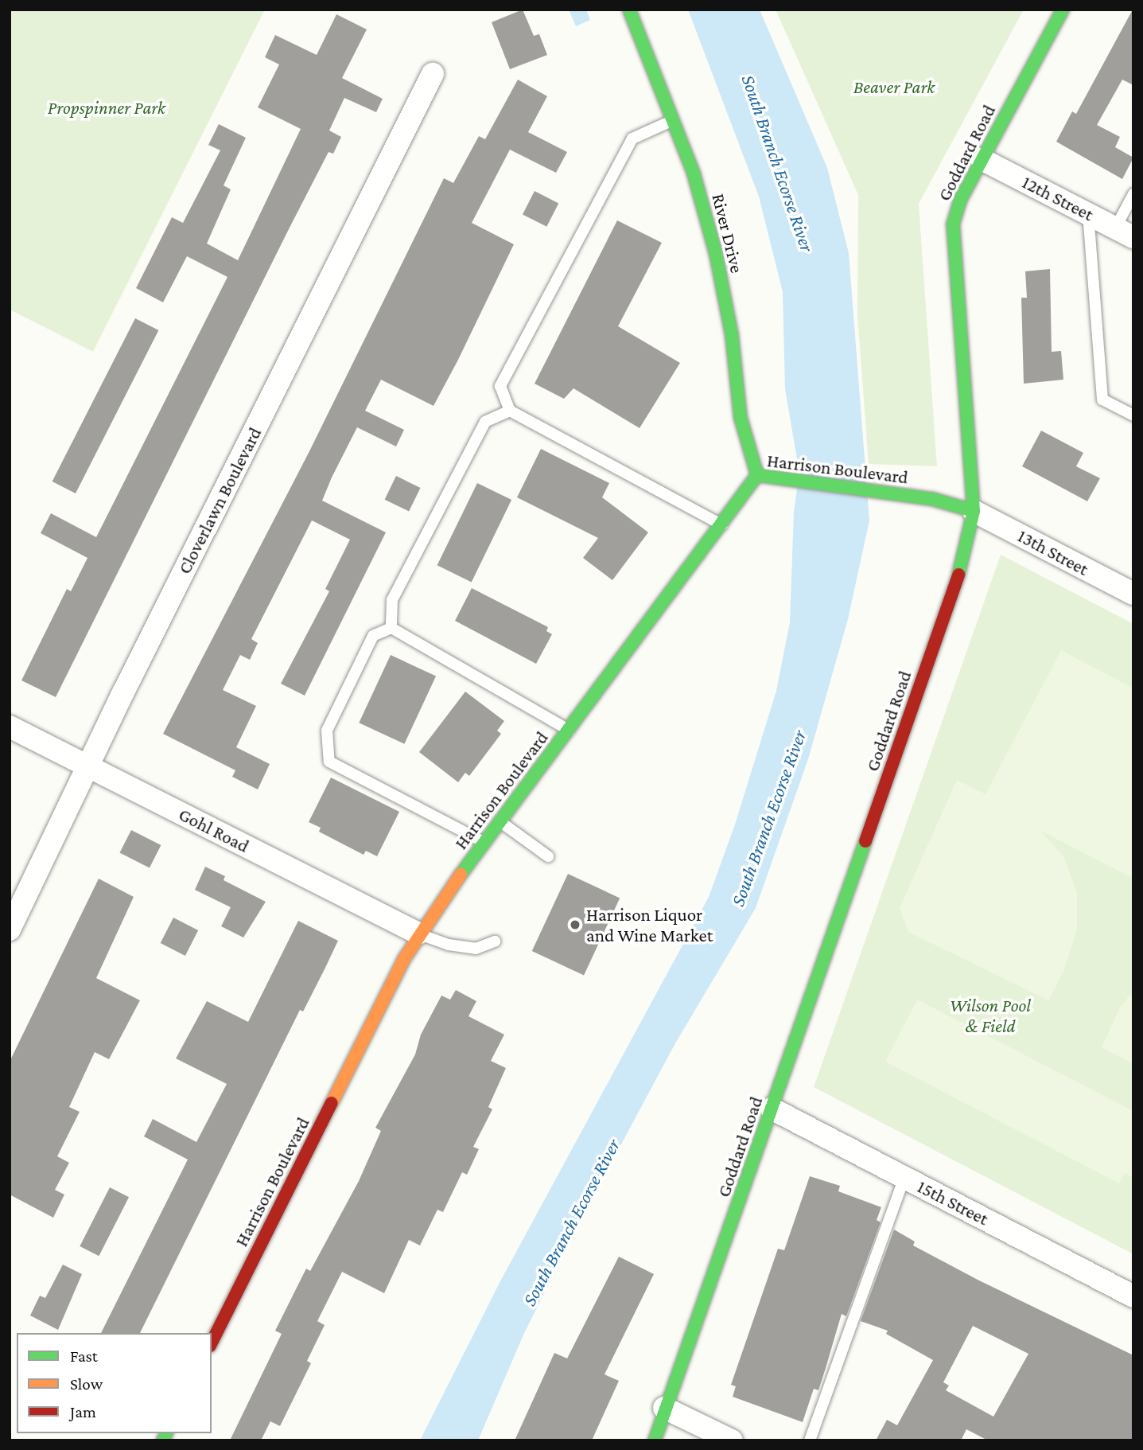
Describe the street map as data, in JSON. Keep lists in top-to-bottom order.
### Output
{
  "streets": {
    "street": [
      "Goddard Road",
      "12th Street",
      "River Drive",
      "Harrison Boulevard",
      "Cloverlawn Boulevard",
      "13th Street",
      "Gohl Road",
      "15th Street"
    ]
  },
  "crossings": [
    ["Goddard Road", "12th Street"],
    ["Goddard Road", "Harrison Boulevard"],
    ["Goddard Road", "13th Street"],
    ["Goddard Road", "15th Street"],
    ["River Drive", "Harrison Boulevard"],
    ["Harrison Boulevard", "13th Street"],
    ["Harrison Boulevard", "Gohl Road"],
    ["Cloverlawn Boulevard", "Gohl Road"]
  ],
  "water": ["South Branch Ecorse River"],
  "parks": ["Beaver Park", "Propspinner Park", "Wilson Pool & Field"],
  "places": ["Harrison Liquor and Wine Market"],
  "legend": ["Fast", "Slow", "Jam"]
}
